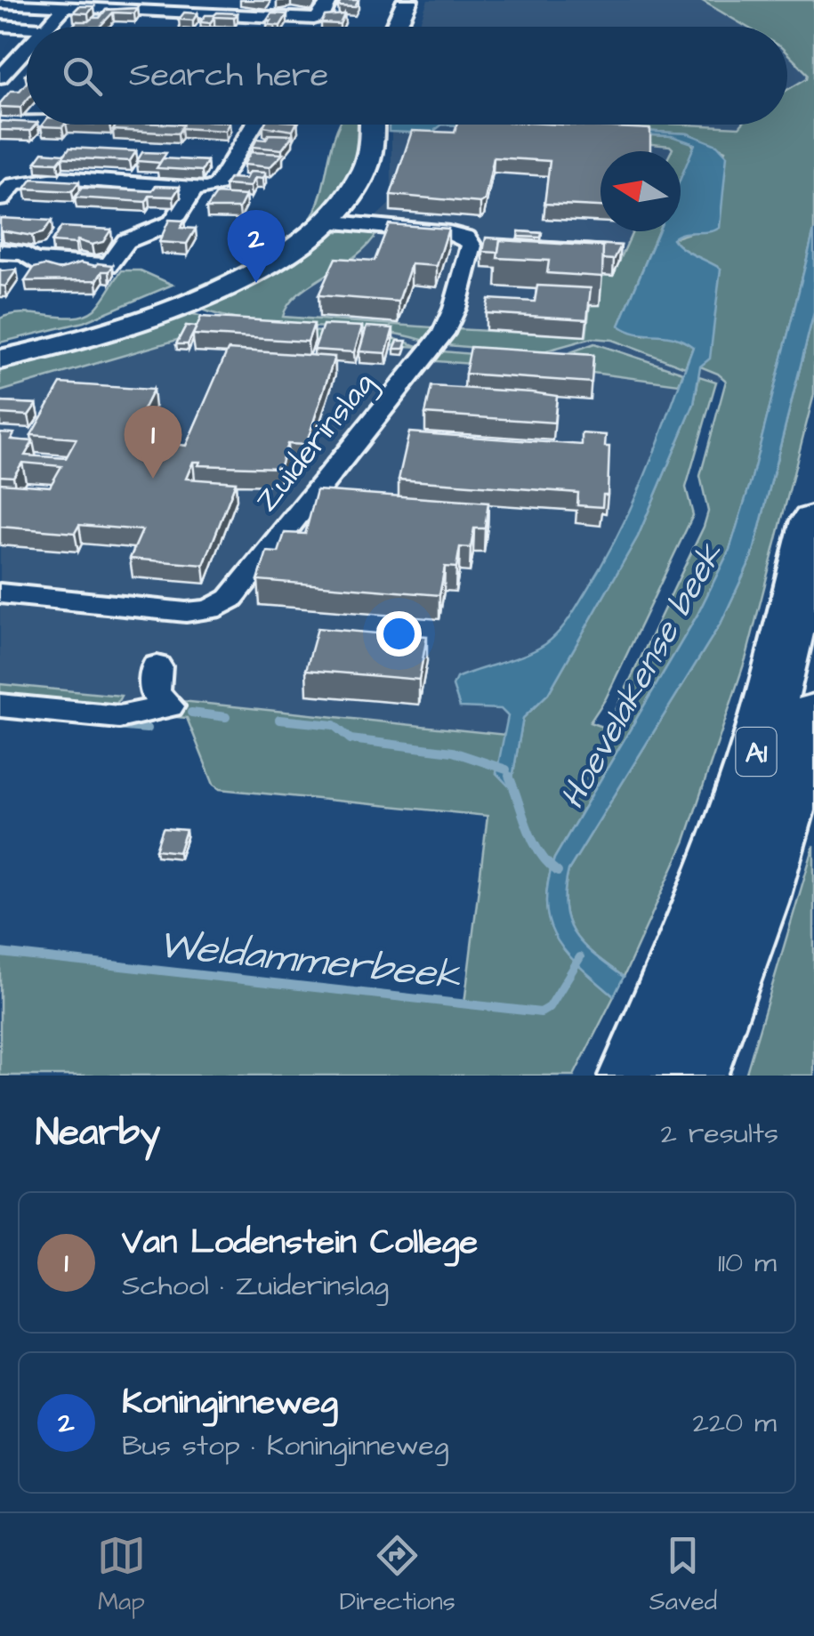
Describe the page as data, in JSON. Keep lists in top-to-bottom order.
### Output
{
  "streets": {
    "highway": ["A1"],
    "street": ["Zuiderinslag"]
  },
  "water": ["Hoevelakense beek", "Weldammerbeek"],
  "north": "left",
  "page": {
    "search": "Search here",
    "pins": ["2", "1"],
    "heading": ["Nearby", "2 results"],
    "list": [
      {
        "mark": "1",
        "name": "Van Lodenstein College",
        "note": "School · Zuiderinslag",
        "value": "110 m"
      },
      {
        "mark": "2",
        "name": "Koninginneweg",
        "note": "Bus stop · Koninginneweg",
        "value": "220 m"
      }
    ],
    "nav": ["Map", "Directions", "Saved"]
  }
}
